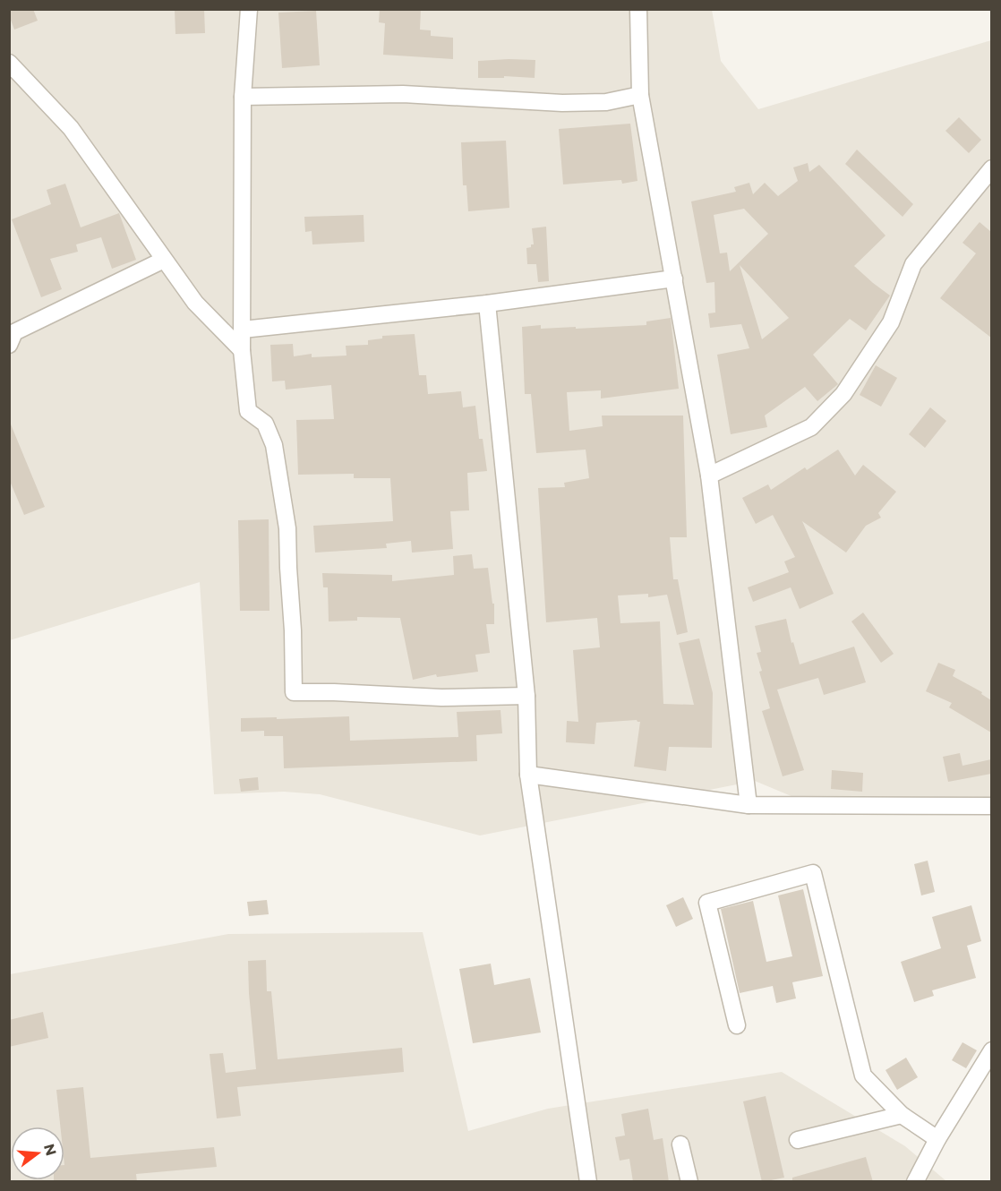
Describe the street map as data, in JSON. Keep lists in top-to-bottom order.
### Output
{
  "north": "right"
}
